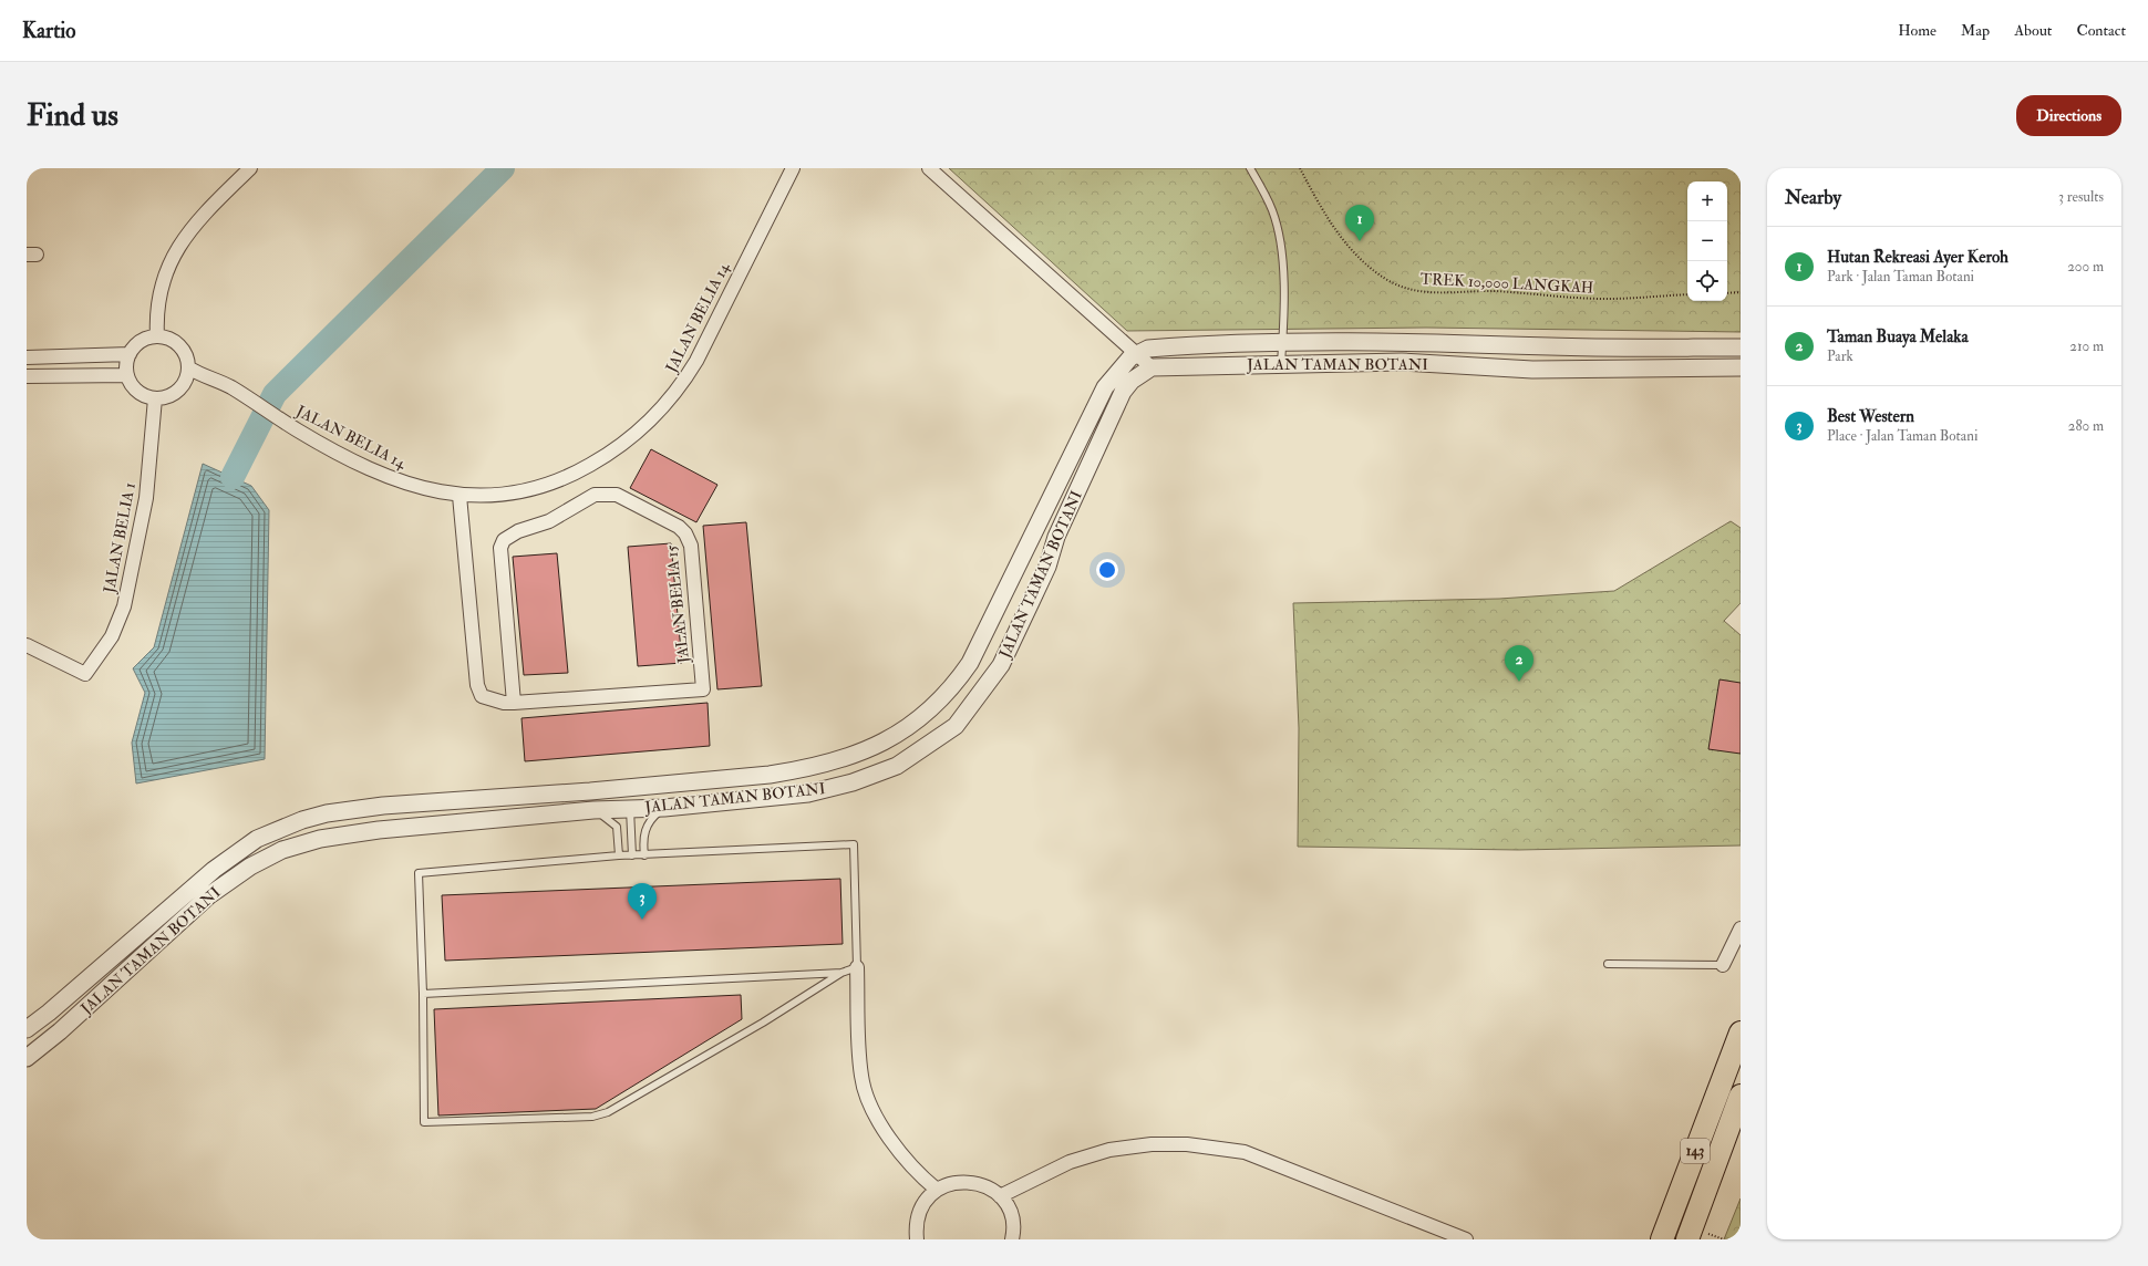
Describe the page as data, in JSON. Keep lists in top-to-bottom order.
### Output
{
  "streets": {
    "highway": ["143"],
    "street": [
      "JALAN BELIA 14",
      "JALAN TAMAN BOTANI",
      "JALAN BELIA 1",
      "JALAN BELIA 15"
    ],
    "path": ["TREK 10,000 LANGKAH"]
  },
  "crossings": [
    ["JALAN BELIA 14", "JALAN BELIA 1"],
    ["JALAN BELIA 14", "JALAN BELIA 15"]
  ],
  "page": {
    "header": "Kartio",
    "nav": [
      "Home",
      "Map",
      "About",
      "Contact"
    ],
    "buttons": "Directions",
    "title": "Find us",
    "heading": ["Nearby", "3 results"],
    "map_buttons": ["+", "−"],
    "pins": ["1", "2", "3"],
    "list": [
      {
        "mark": "1",
        "name": "Hutan Rekreasi Ayer Keroh",
        "note": "Park · Jalan Taman Botani",
        "value": "200 m"
      },
      {
        "mark": "2",
        "name": "Taman Buaya Melaka",
        "note": "Park",
        "value": "210 m"
      },
      {
        "mark": "3",
        "name": "Best Western",
        "note": "Place · Jalan Taman Botani",
        "value": "280 m"
      }
    ]
  }
}
